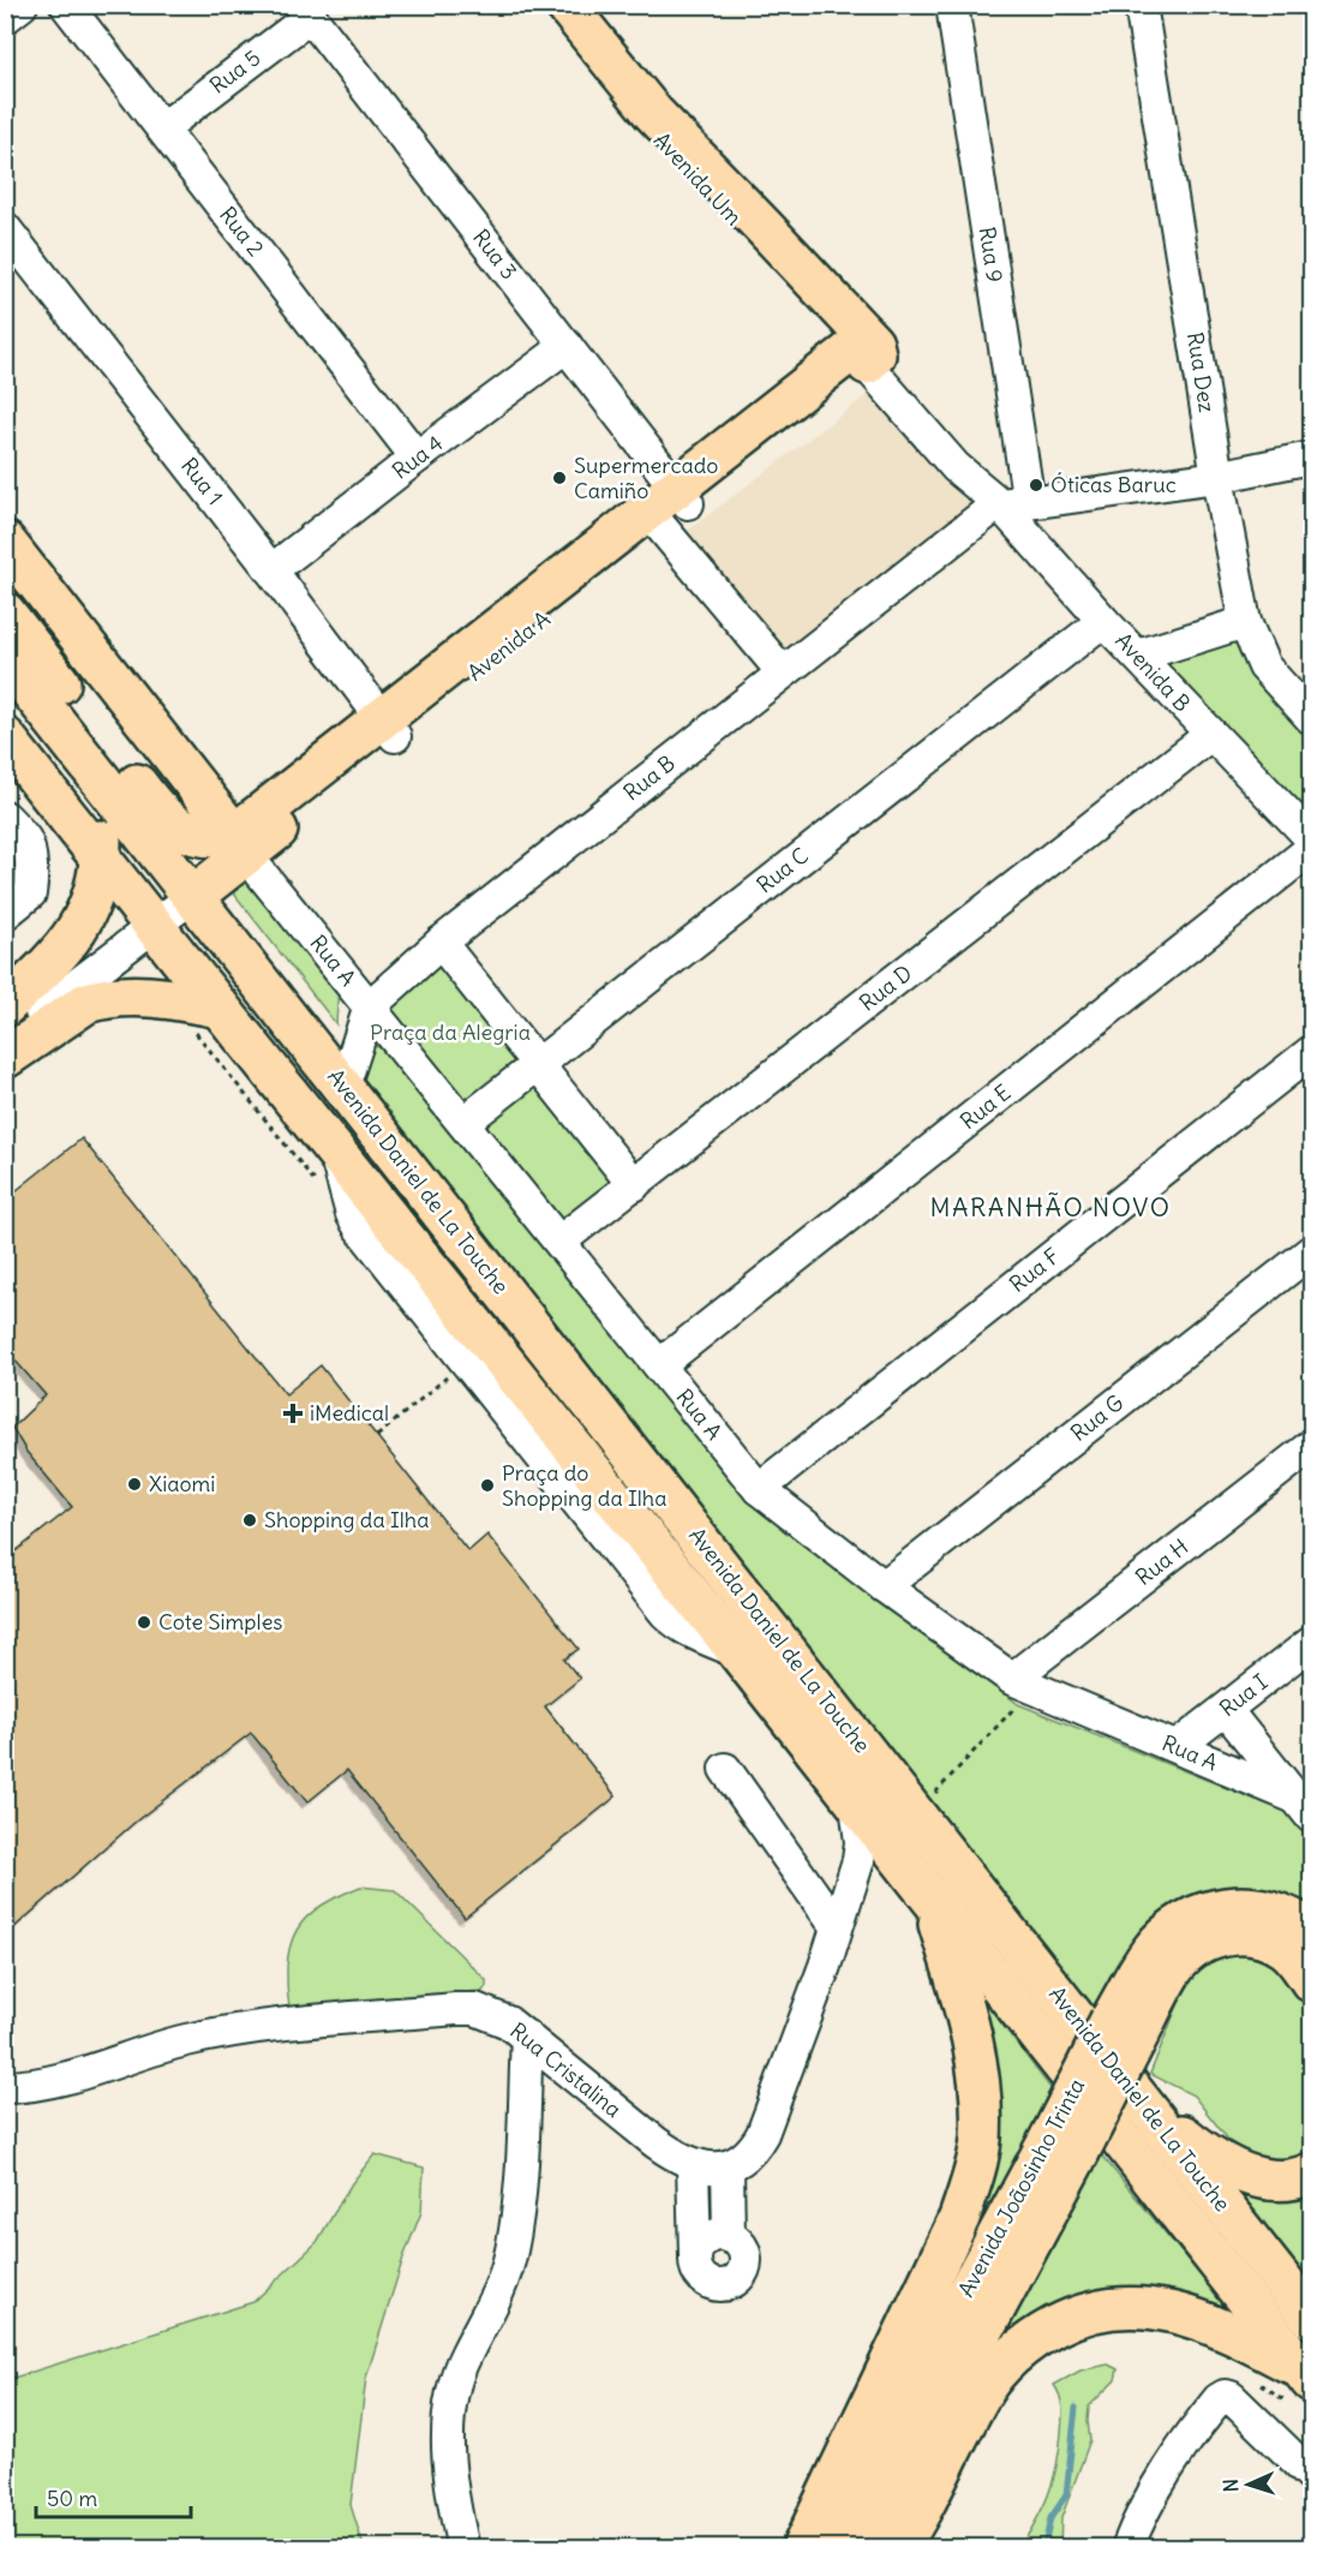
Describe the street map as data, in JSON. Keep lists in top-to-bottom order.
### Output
{
  "streets": {
    "main road": [
      "Avenida Um",
      "Avenida A",
      "Rua A",
      "Avenida Daniel de La Touche",
      "Avenida Joãosinho Trinta"
    ],
    "street": [
      "Rua 5",
      "Rua 2",
      "Rua 3",
      "Rua 9",
      "Rua Dez",
      "Rua 4",
      "Rua 1",
      "Avenida B",
      "Rua B",
      "Rua C",
      "Rua D",
      "Rua E",
      "Rua F",
      "Rua G",
      "Rua H",
      "Rua I",
      "Rua Cristalina"
    ]
  },
  "crossings": [
    ["Rua 5", "Rua 2"],
    ["Rua 5", "Rua 3"],
    ["Avenida Um", "Avenida A"],
    ["Avenida Um", "Avenida B"],
    ["Rua 2", "Rua 4"],
    ["Rua 3", "Rua 4"],
    ["Rua 3", "Avenida A"],
    ["Rua 3", "Rua B"],
    ["Rua 9", "Avenida B"],
    ["Rua 9", "Rua B"],
    ["Rua 4", "Rua 1"],
    ["Rua 1", "Avenida A"],
    ["Avenida A", "Avenida B"],
    ["Avenida A", "Rua A"],
    ["Avenida A", "Avenida Daniel de La Touche"],
    ["Avenida B", "Rua B"],
    ["Avenida B", "Rua C"],
    ["Avenida B", "Rua D"],
    ["Rua B", "Rua A"],
    ["Rua B", "Avenida Daniel de La Touche"],
    ["Rua C", "Rua A"],
    ["Rua A", "Rua D"],
    ["Rua A", "Rua E"],
    ["Rua A", "Rua F"],
    ["Rua A", "Rua G"],
    ["Rua A", "Rua H"],
    ["Rua A", "Rua I"]
  ],
  "districts": ["MARANHÃO NOVO"],
  "parks": ["Praça da Alegria"],
  "places": {
    "other": [
      "Supermercado Camiño",
      "Óticas Baruc",
      "Xiaomi",
      "Praça do Shopping da Ilha",
      "Shopping da Ilha",
      "Cote Simples"
    ],
    "health": ["iMedical"]
  },
  "scale_bar": "50 m",
  "north": "left"
}
